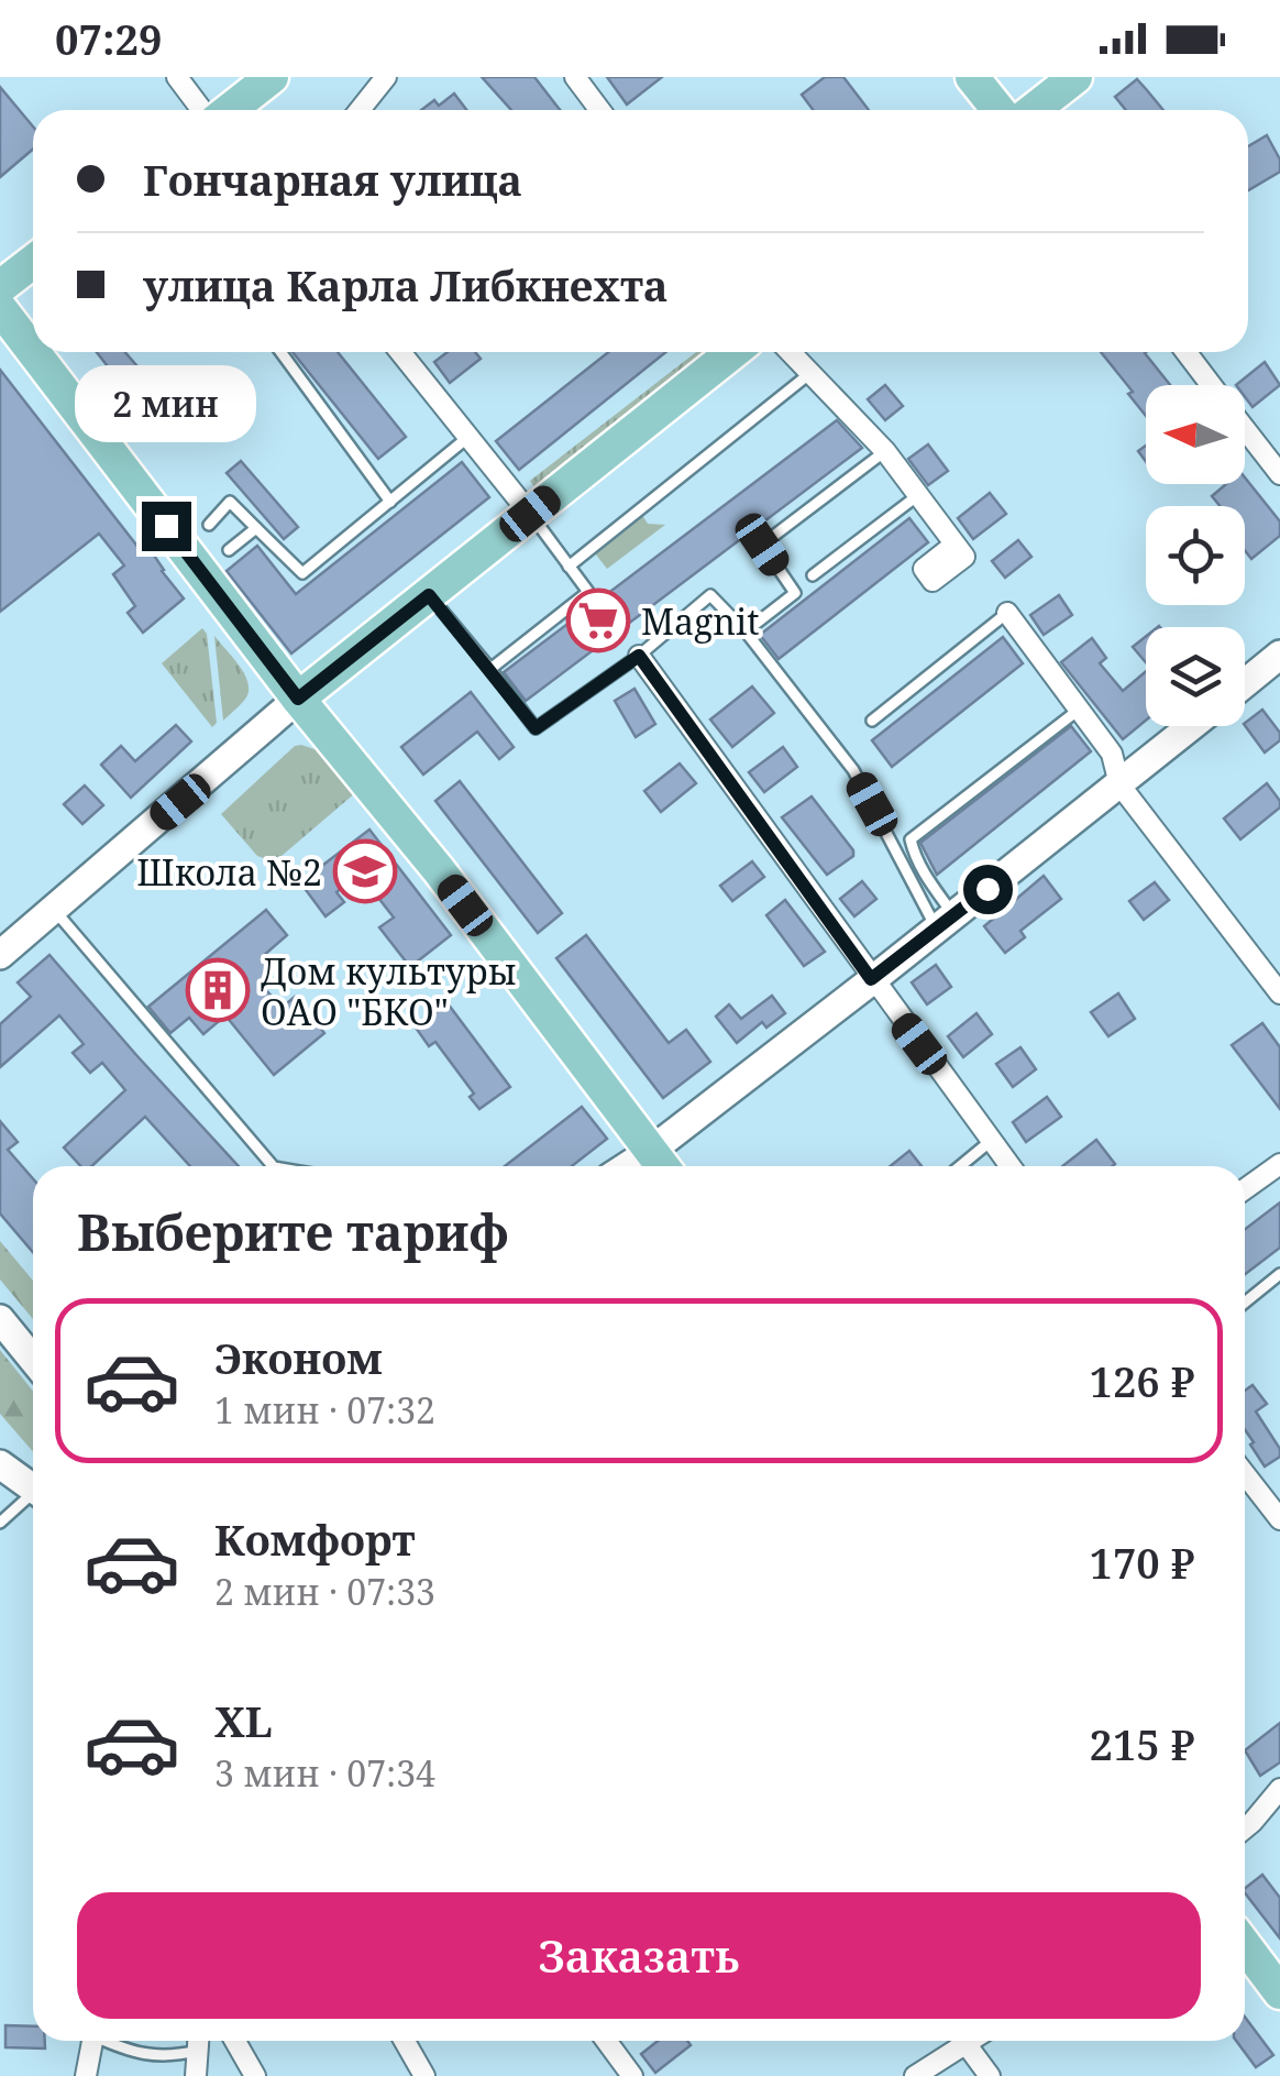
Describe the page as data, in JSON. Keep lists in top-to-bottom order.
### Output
{
  "places": {
    "supermarket": ["Magnit"],
    "school or university": ["Школа №2"],
    "building": ["Дом культуры ОАО \"БКО\""]
  },
  "north": "left",
  "page": {
    "status": "07:29",
    "banner": ["Гончарная улица", "улица Карла Либкнехта"],
    "bubble": "2 мин",
    "heading": "Выберите тариф",
    "list": [
      {
        "name": "Эконом",
        "note": "1 мин · 07:32",
        "value": "126 ₽"
      },
      {
        "name": "Комфорт",
        "note": "2 мин · 07:33",
        "value": "170 ₽"
      },
      {
        "name": "XL",
        "note": "3 мин · 07:34",
        "value": "215 ₽"
      }
    ],
    "buttons": "Заказать"
  }
}
